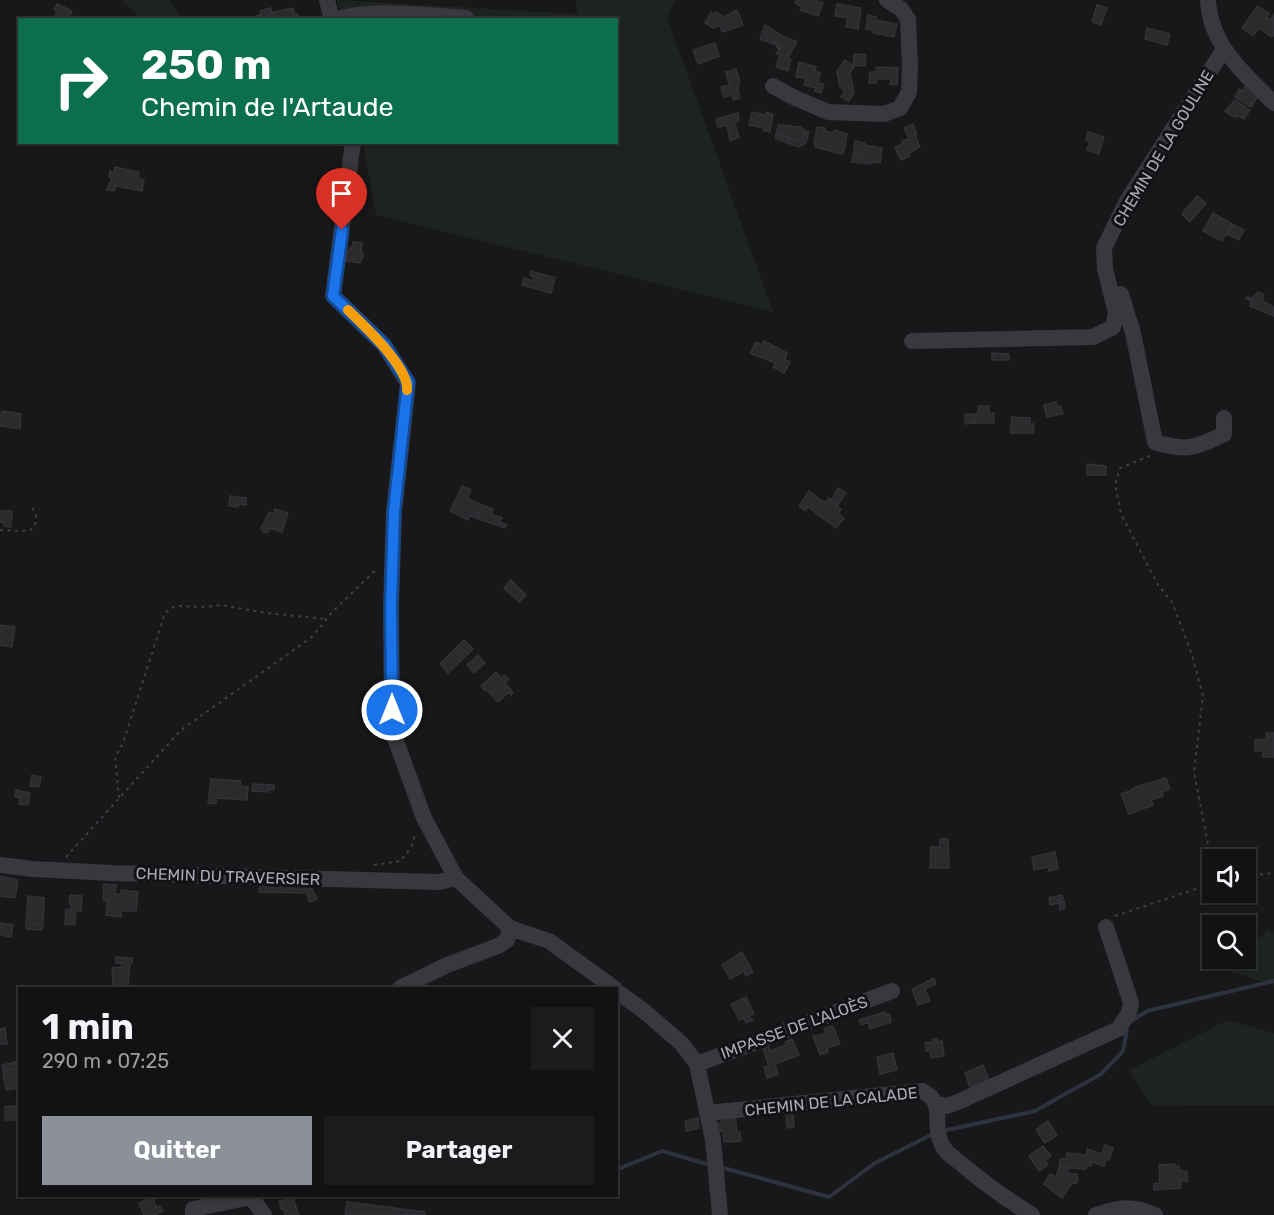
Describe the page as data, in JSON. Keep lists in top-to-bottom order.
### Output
{
  "streets": {
    "street": [
      "CHEMIN DE LA GOULINE",
      "CHEMIN DU TRAVERSIER",
      "IMPASSE DE L'ALOÈS",
      "CHEMIN DE LA CALADE"
    ]
  },
  "page": {
    "turn": ["250 m", "Chemin de l'Artaude"],
    "heading": ["1 min", "290 m · 07:25"],
    "buttons": ["Quitter", "Partager"]
  }
}
